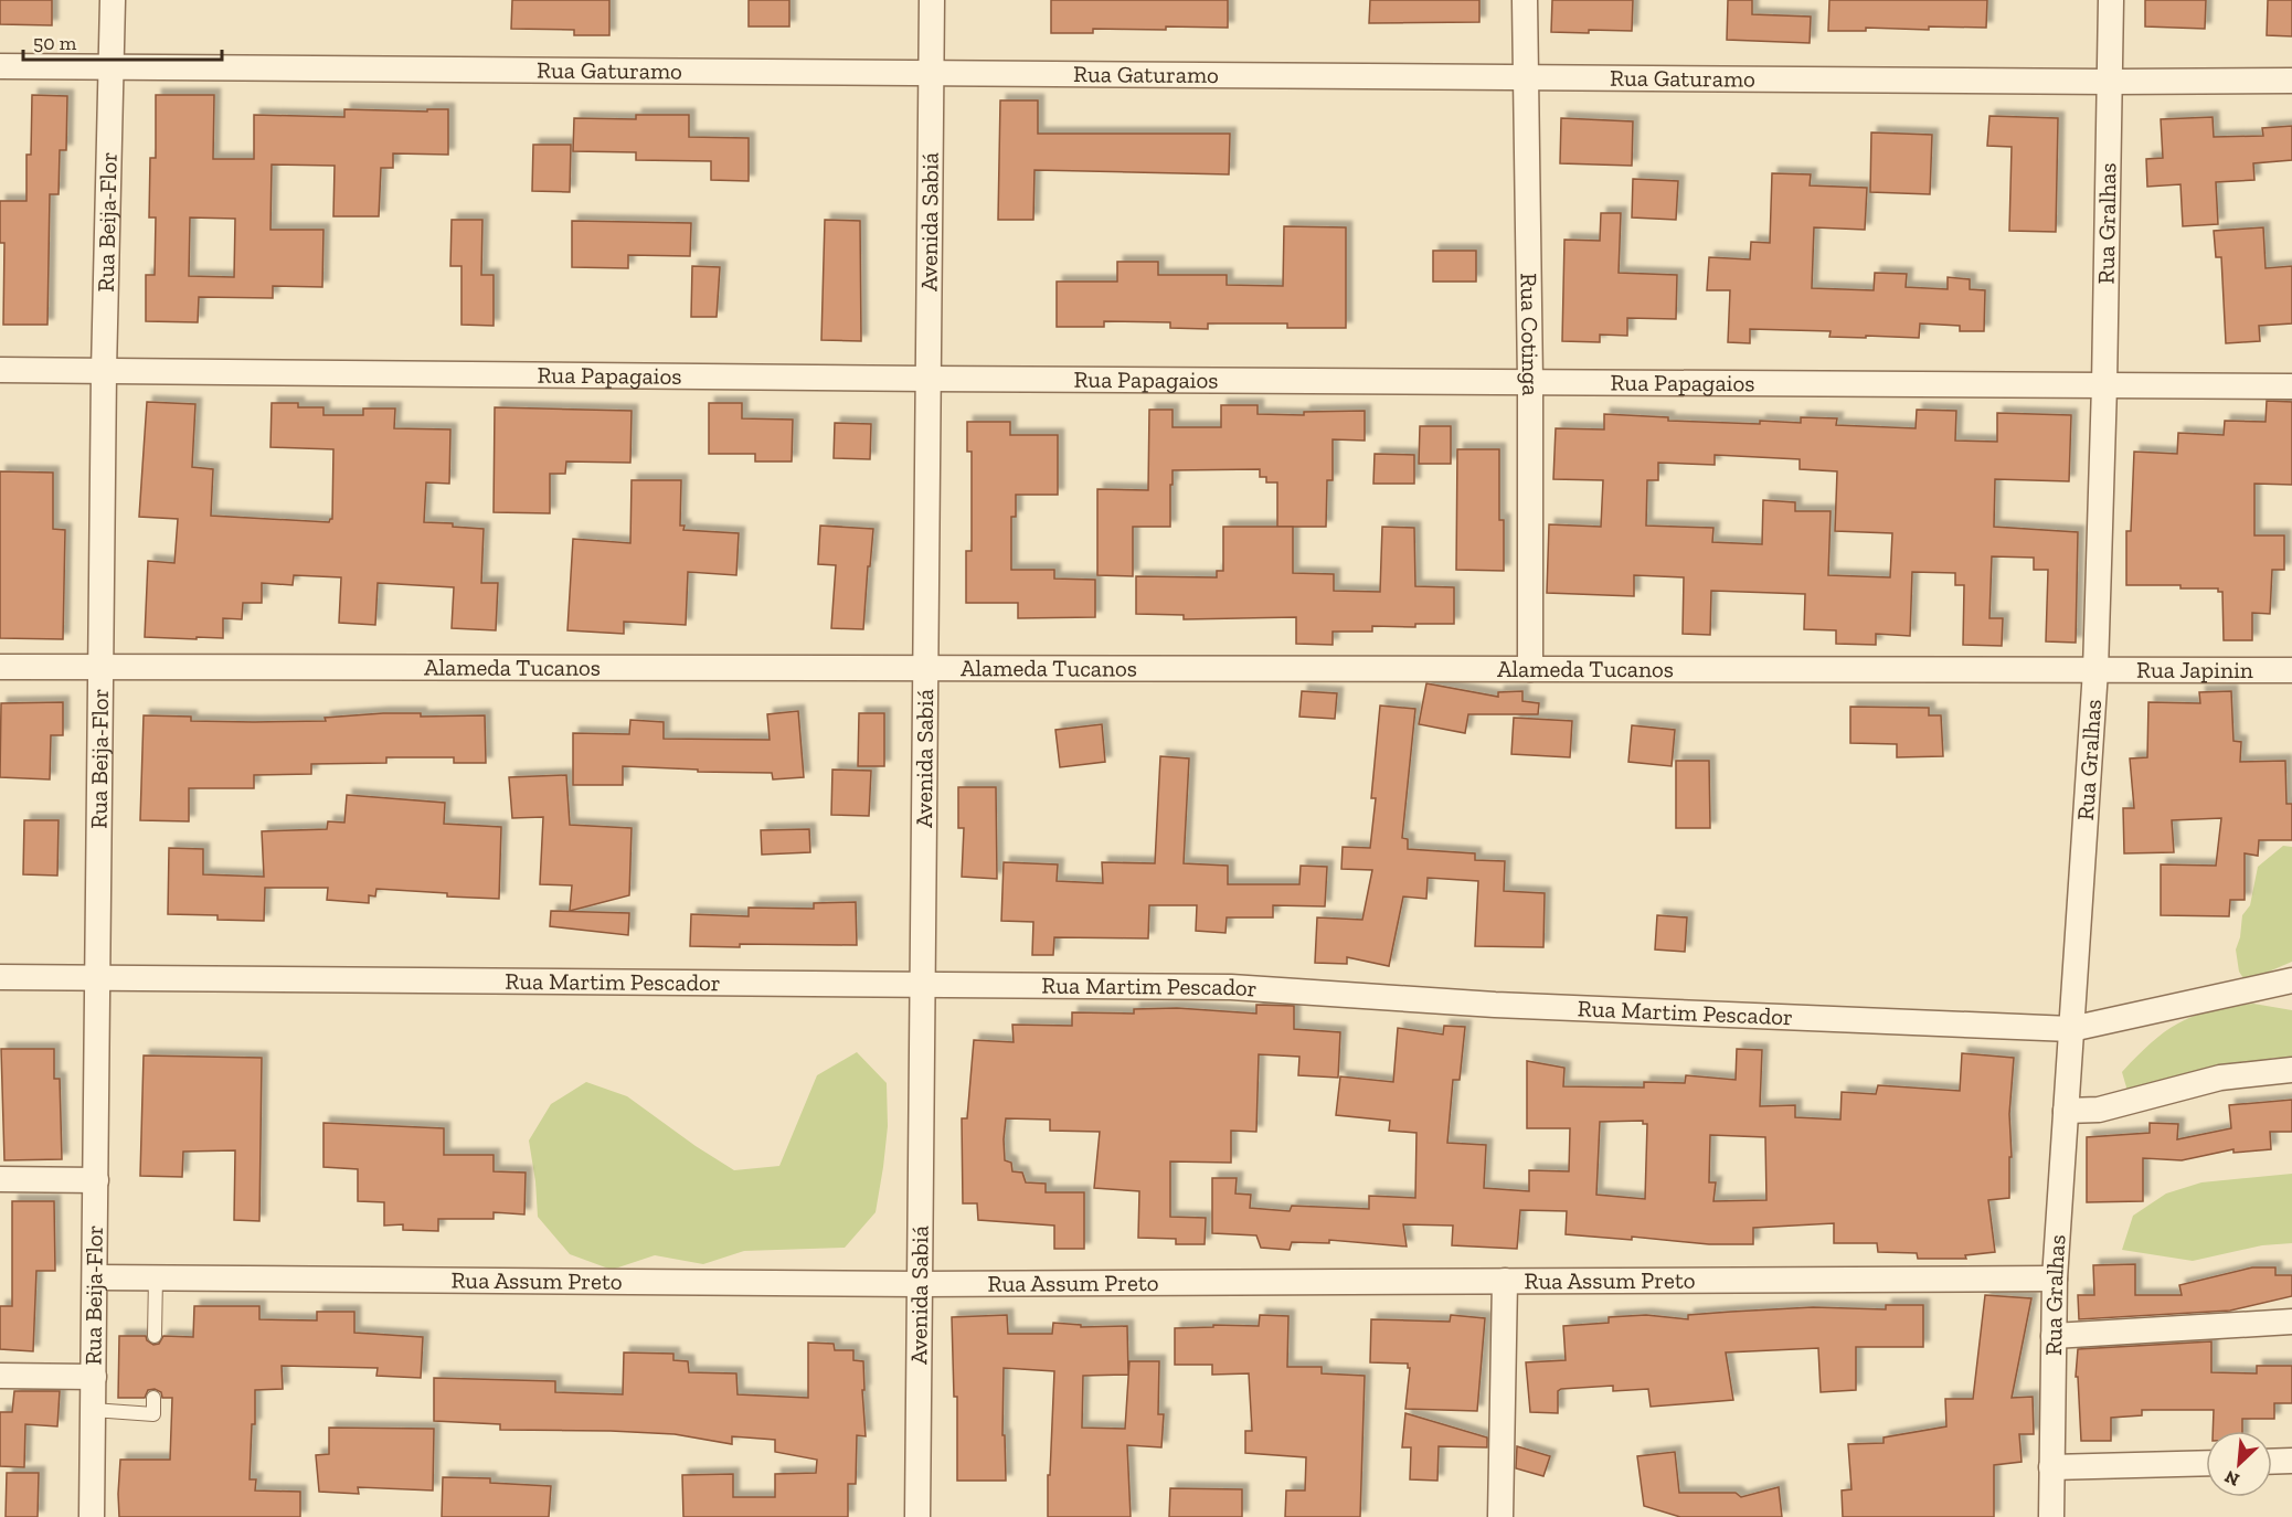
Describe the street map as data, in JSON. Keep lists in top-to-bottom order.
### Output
{
  "streets": {
    "street": [
      "Rua Gaturamo",
      "Rua Beija-Flor",
      "Avenida Sabiá",
      "Rua Gralhas",
      "Rua Cotinga",
      "Rua Papagaios",
      "Alameda Tucanos",
      "Rua Japinin",
      "Rua Martim Pescador",
      "Rua Assum Preto"
    ]
  },
  "crossings": [
    ["Rua Gaturamo", "Rua Beija-Flor"],
    ["Rua Gaturamo", "Avenida Sabiá"],
    ["Rua Gaturamo", "Rua Gralhas"],
    ["Rua Gaturamo", "Rua Cotinga"],
    ["Rua Beija-Flor", "Rua Papagaios"],
    ["Rua Beija-Flor", "Alameda Tucanos"],
    ["Rua Beija-Flor", "Rua Martim Pescador"],
    ["Rua Beija-Flor", "Rua Assum Preto"],
    ["Avenida Sabiá", "Rua Papagaios"],
    ["Avenida Sabiá", "Alameda Tucanos"],
    ["Avenida Sabiá", "Rua Martim Pescador"],
    ["Avenida Sabiá", "Rua Assum Preto"],
    ["Rua Gralhas", "Rua Papagaios"],
    ["Rua Gralhas", "Alameda Tucanos"],
    ["Rua Gralhas", "Rua Japinin"],
    ["Rua Gralhas", "Rua Martim Pescador"],
    ["Rua Gralhas", "Rua Assum Preto"],
    ["Rua Cotinga", "Rua Papagaios"],
    ["Rua Cotinga", "Alameda Tucanos"],
    ["Alameda Tucanos", "Rua Japinin"]
  ],
  "scale_bar": "50 m",
  "north": "bottom left"
}
